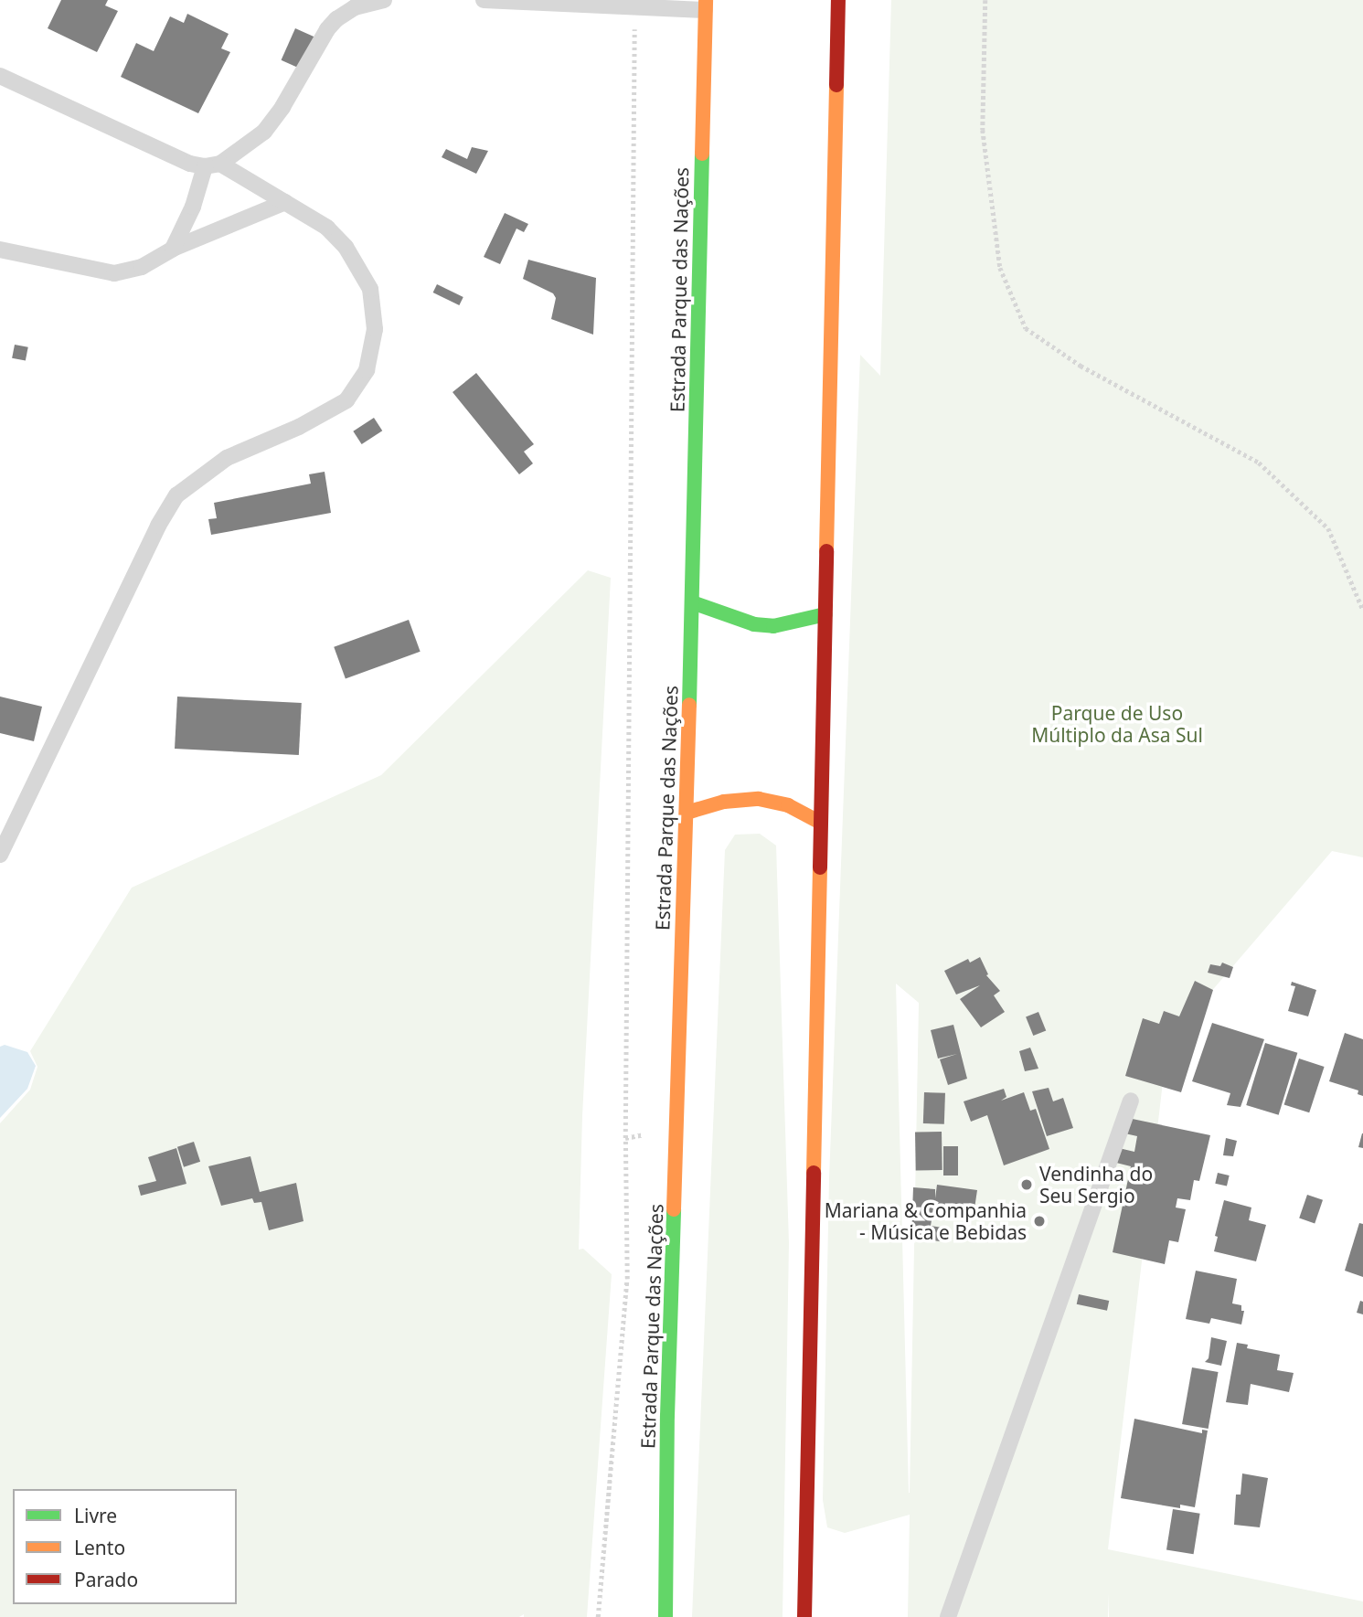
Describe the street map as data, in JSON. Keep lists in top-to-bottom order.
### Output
{
  "streets": {
    "highway": ["Estrada Parque das Nações"]
  },
  "parks": ["Parque de Uso Múltiplo da Asa Sul"],
  "places": ["Vendinha do Seu Sergio", "Mariana & Companhia - Música e Bebidas"],
  "legend": ["Livre", "Lento", "Parado"]
}
